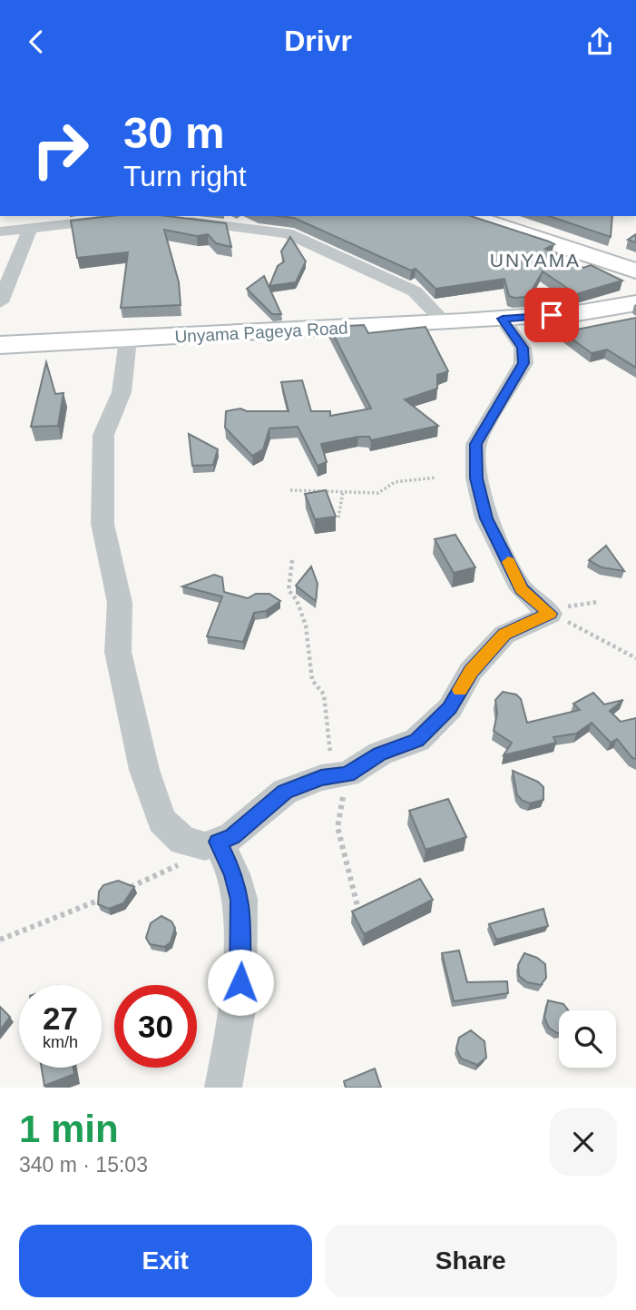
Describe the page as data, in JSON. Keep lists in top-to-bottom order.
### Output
{
  "streets": {
    "street": ["Unyama Pageya Road"]
  },
  "districts": ["UNYAMA"],
  "page": {
    "header": "Drivr",
    "turn": ["30 m", "Turn right"],
    "speed": "27 km/h",
    "limit": "30",
    "heading": ["1 min", "340 m · 15:03"],
    "buttons": ["Exit", "Share"]
  }
}
